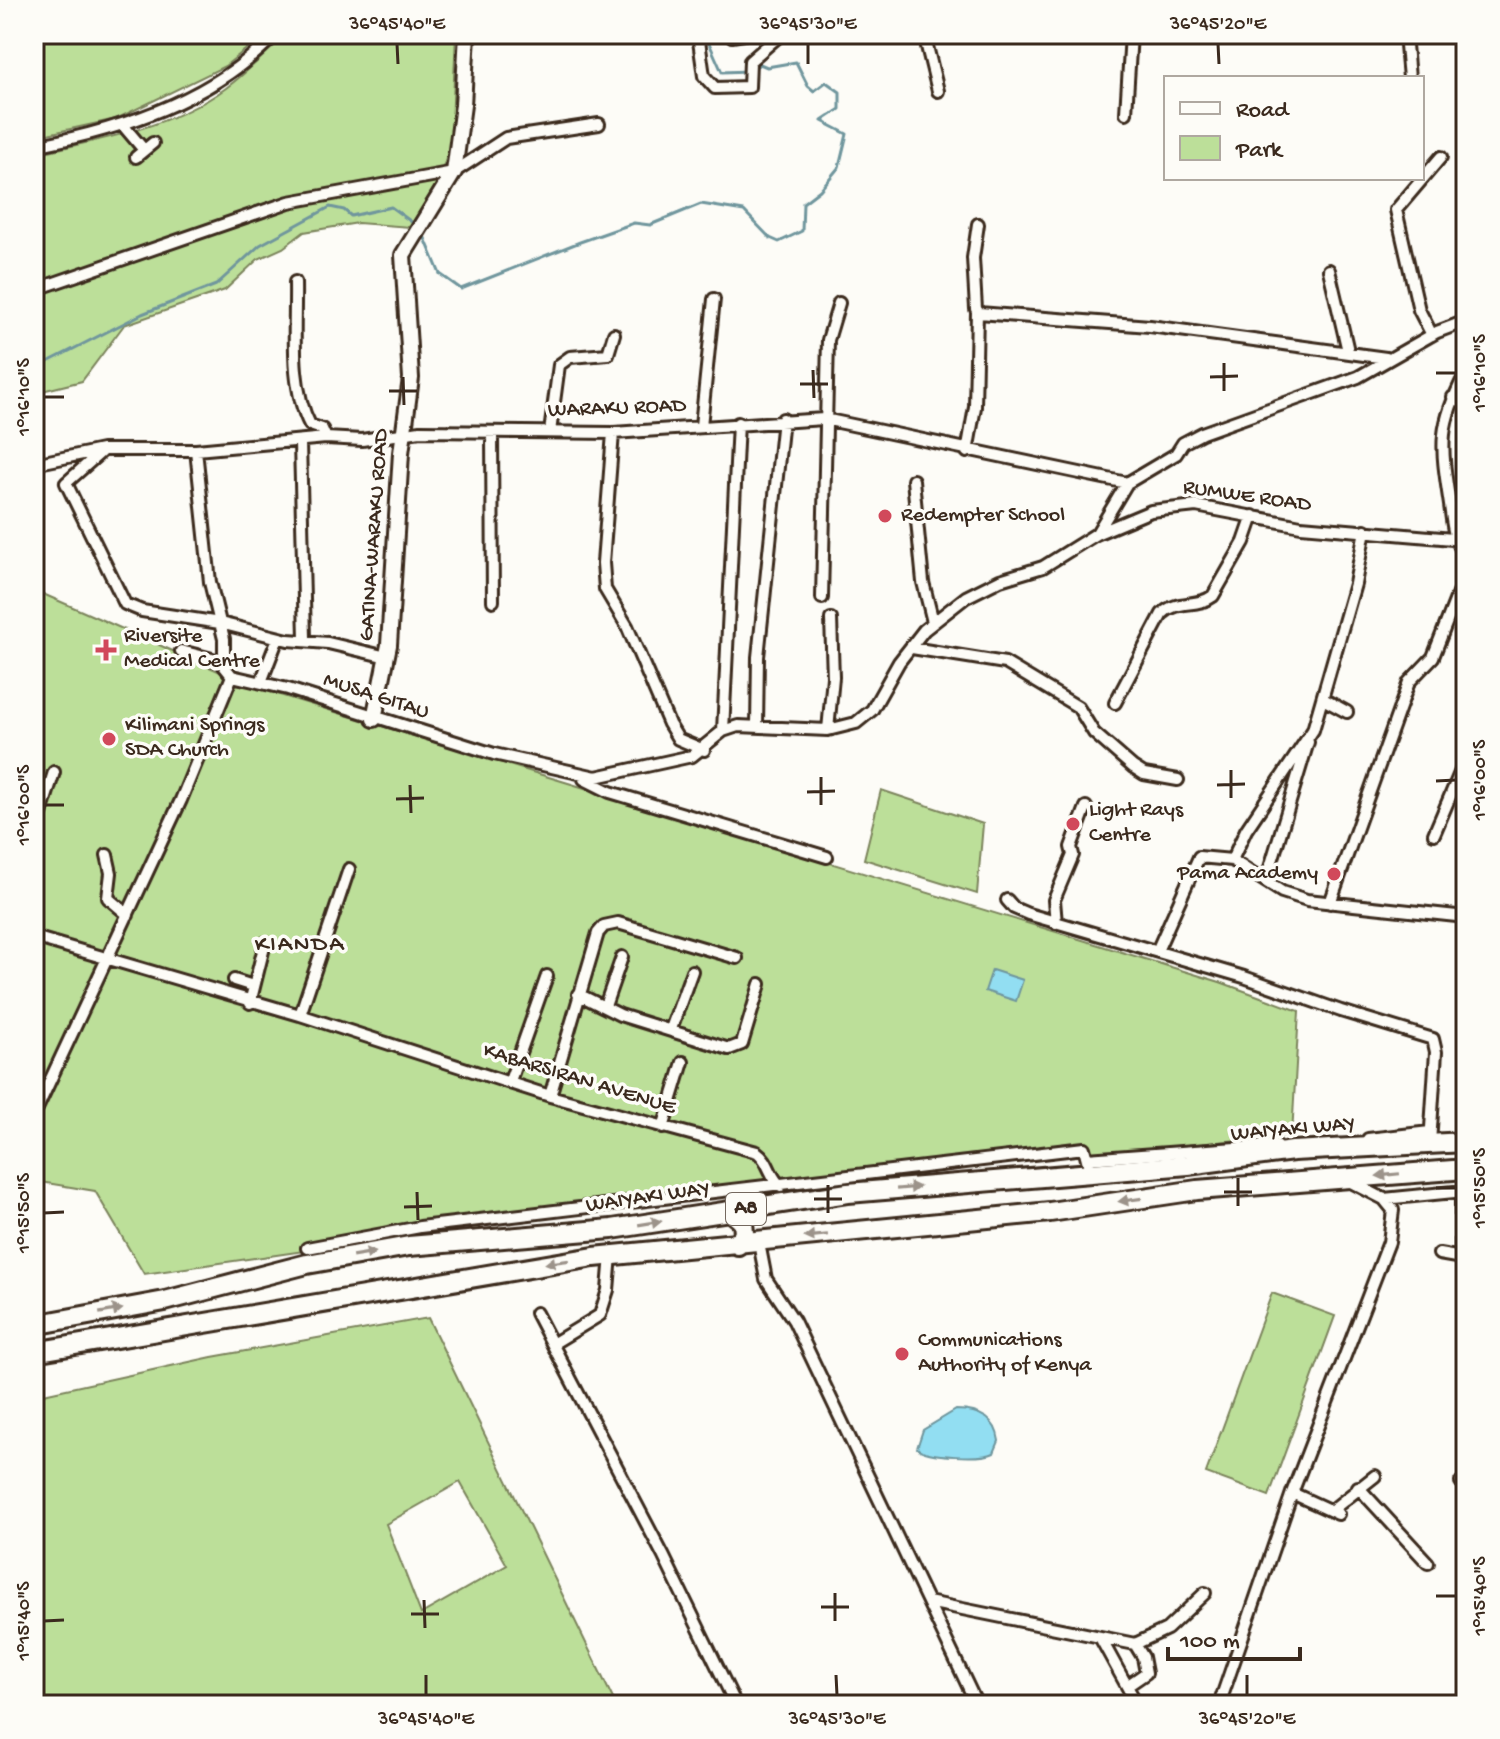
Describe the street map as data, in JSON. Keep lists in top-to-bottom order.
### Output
{
  "streets": {
    "highway": ["WAIYAKI WAY", "A8"],
    "street": [
      "WARAKU ROAD",
      "RUMWE ROAD",
      "GATINA-WARAKU ROAD",
      "MUSA GITAU",
      "KABARSIRAN AVENUE"
    ]
  },
  "crossings": [
    ["WARAKU ROAD", "GATINA-WARAKU ROAD"],
    ["GATINA-WARAKU ROAD", "MUSA GITAU"],
    ["KABARSIRAN AVENUE", "WAIYAKI WAY"]
  ],
  "districts": ["KIANDA"],
  "places": {
    "other": [
      "Redempter School",
      "Kilimani Springs SDA Church",
      "Light Rays Centre",
      "Pama Academy",
      "Communications Authority of Kenya"
    ],
    "health": ["Riversite Medical Centre"]
  },
  "legend": ["Road", "Park"],
  "scale_bar": "100 m",
  "coordinates": [
    "36°45'40\"E",
    "36°45'30\"E",
    "36°45'20\"E",
    "1°16'10\"S",
    "1°16'00\"S",
    "1°15'50\"S",
    "1°15'40\"S"
  ]
}
